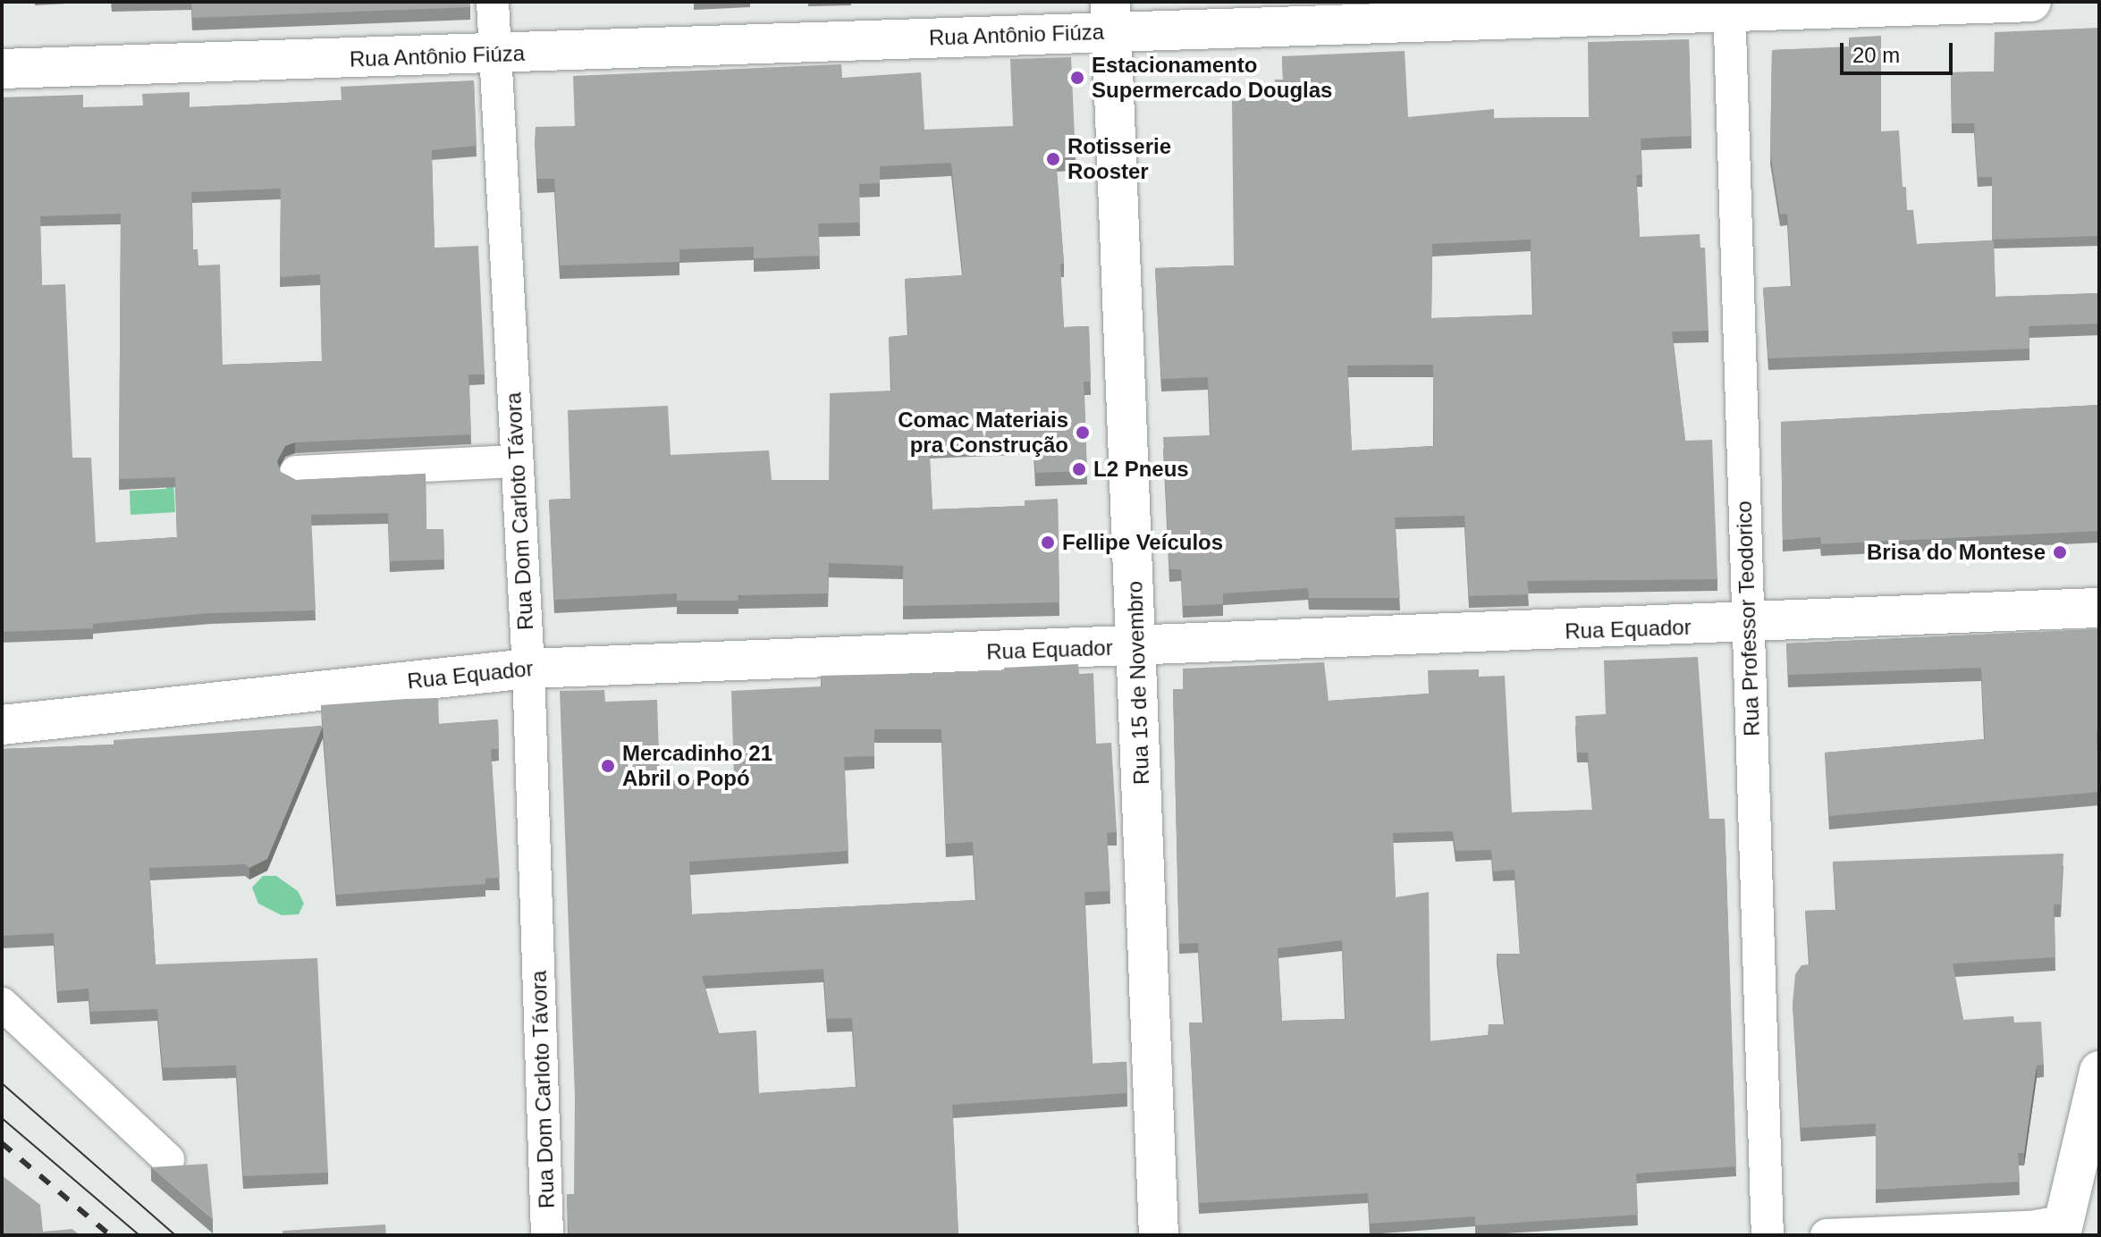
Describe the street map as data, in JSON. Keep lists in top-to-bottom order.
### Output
{
  "streets": {
    "street": [
      "Rua Antônio Fiúza",
      "Rua Dom Carloto Távora",
      "Rua Professor Teodorico",
      "Rua Equador",
      "Rua 15 de Novembro"
    ]
  },
  "crossings": [
    ["Rua Antônio Fiúza", "Rua Dom Carloto Távora"],
    ["Rua Antônio Fiúza", "Rua Professor Teodorico"],
    ["Rua Antônio Fiúza", "Rua 15 de Novembro"],
    ["Rua Dom Carloto Távora", "Rua Equador"],
    ["Rua Professor Teodorico", "Rua Equador"],
    ["Rua Equador", "Rua 15 de Novembro"]
  ],
  "places": [
    "Estacionamento Supermercado Douglas",
    "Rotisserie Rooster",
    "Comac Materiais pra Construção",
    "L2 Pneus",
    "Fellipe Veículos",
    "Brisa do Montese",
    "Mercadinho 21 Abril o Popó"
  ],
  "scale_bar": "20 m"
}
